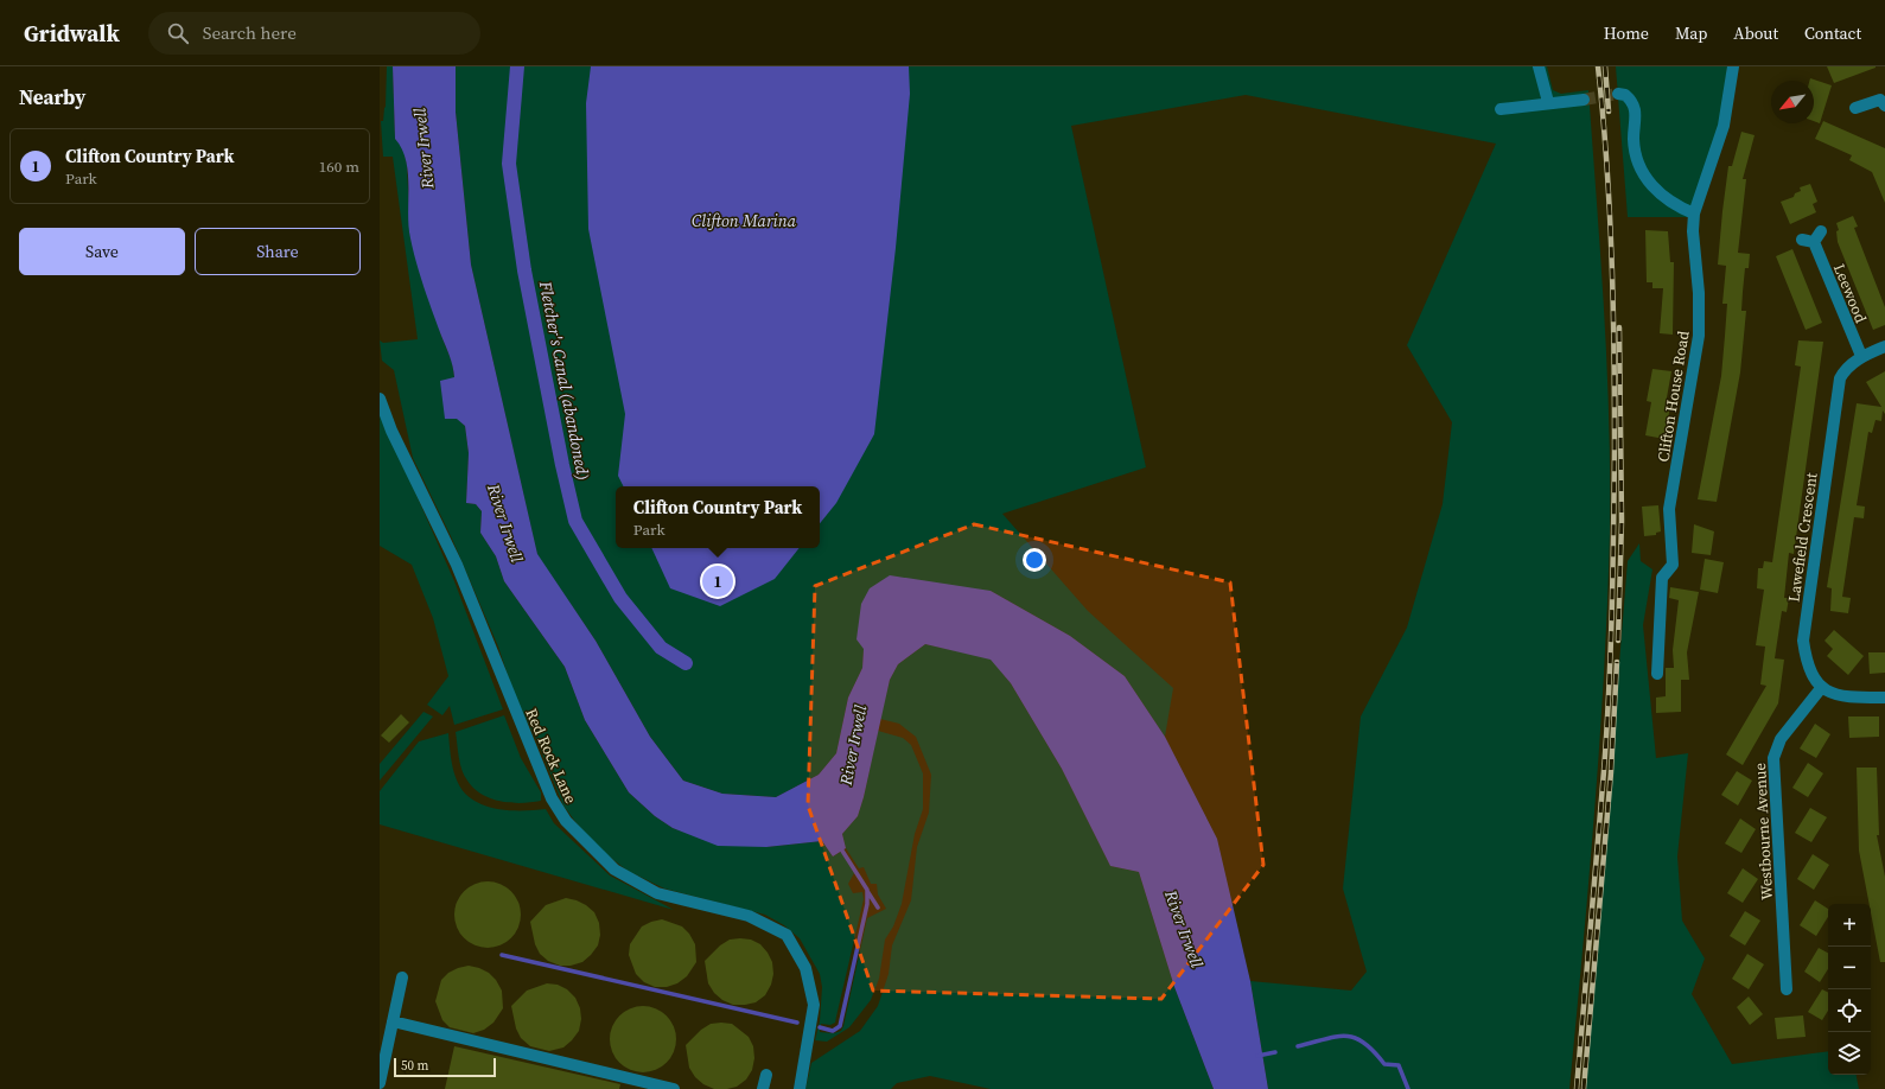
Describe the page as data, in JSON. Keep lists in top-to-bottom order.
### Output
{
  "streets": {
    "street": [
      "Leewood",
      "Clifton House Road",
      "Lawefield Crescent",
      "Red Rock Lane",
      "Westbourne Avenue"
    ]
  },
  "crossings": [
    ["Leewood", "Lawefield Crescent"],
    ["Lawefield Crescent", "Westbourne Avenue"]
  ],
  "water": ["River Irwell", "Clifton Marina", "Fletcher's Canal (abandoned)"],
  "scale_bar": "50 m",
  "north": "bottom left",
  "page": {
    "header": "Gridwalk",
    "search": "Search here",
    "nav": [
      "Home",
      "Map",
      "About",
      "Contact"
    ],
    "heading": "Nearby",
    "list": [
      {
        "mark": "1",
        "name": "Clifton Country Park",
        "note": "Park",
        "value": "160 m"
      }
    ],
    "buttons": ["Save", "Share"],
    "popup": ["Clifton Country Park", "Park"],
    "pins": "1",
    "map_buttons": ["+", "−"],
    "scale": "50 m"
  }
}
